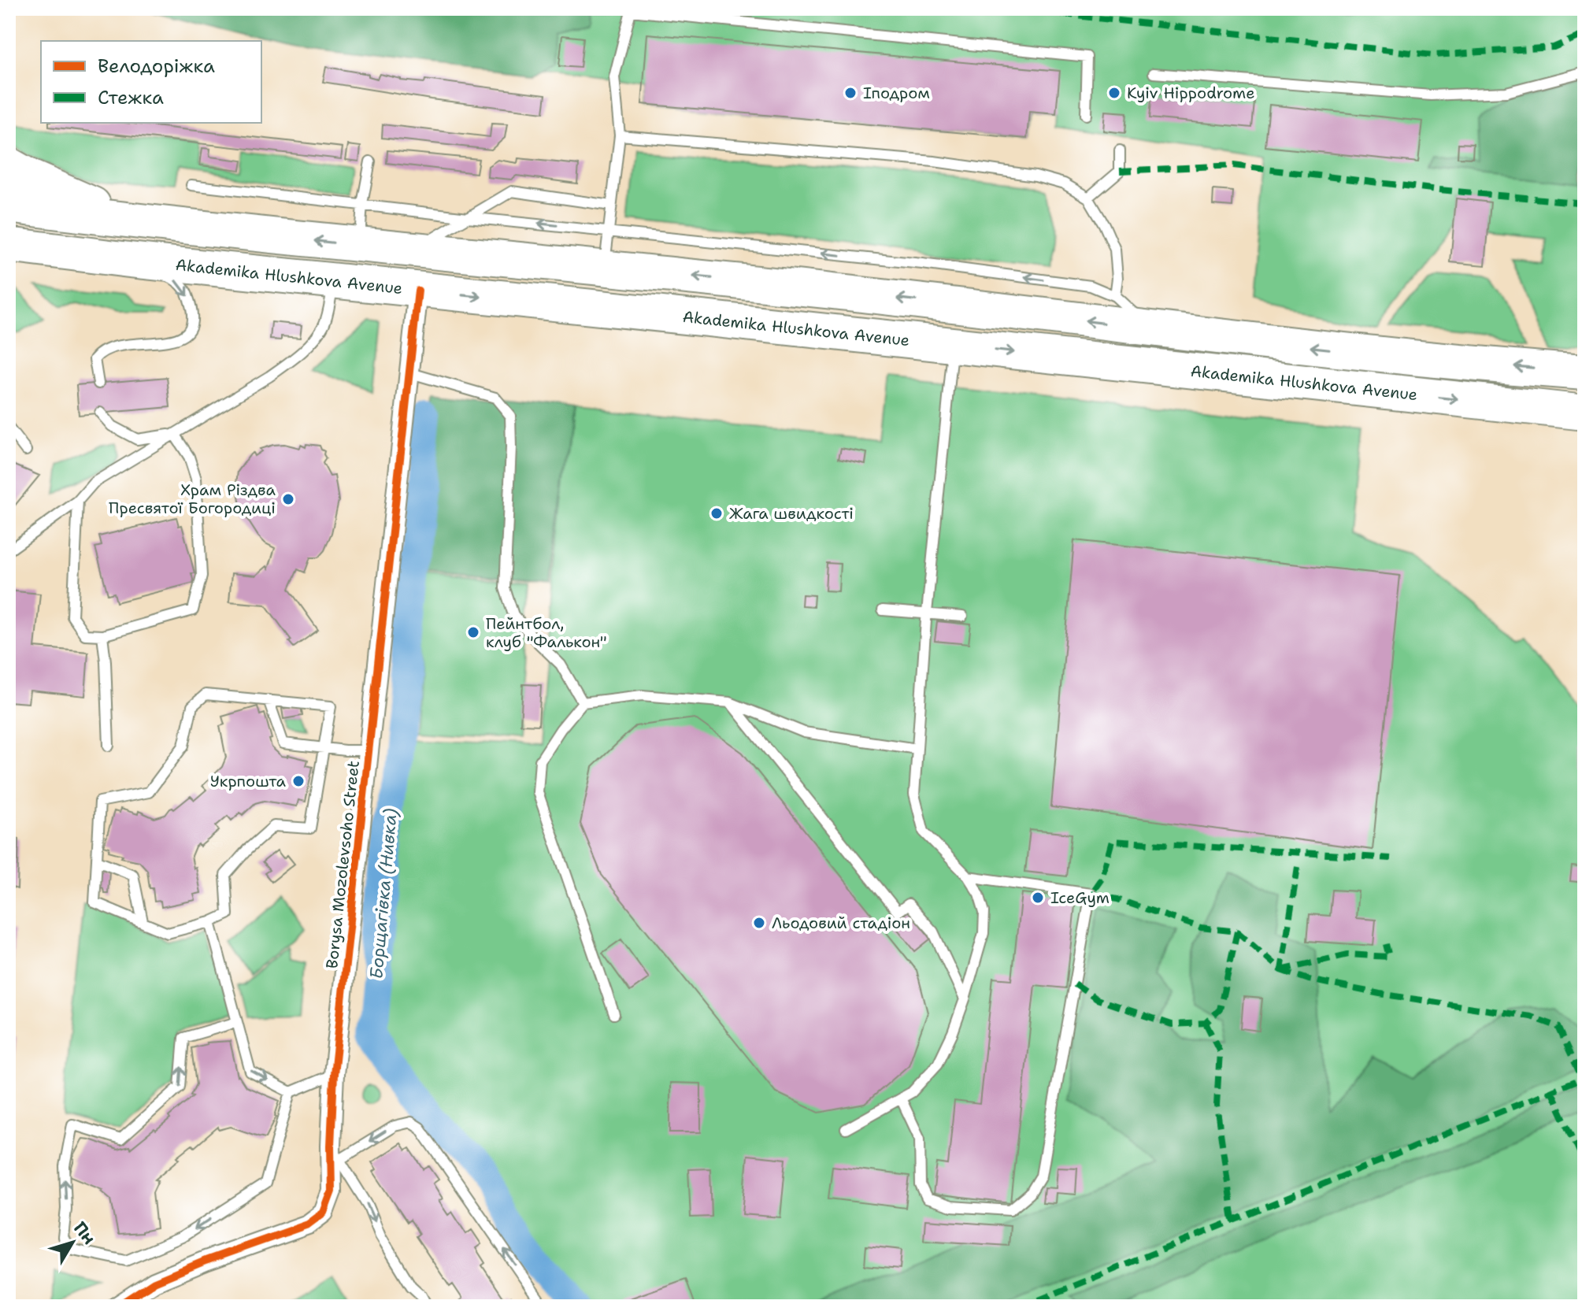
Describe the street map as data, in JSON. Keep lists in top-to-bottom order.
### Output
{
  "streets": {
    "highway": ["Akademika Hlushkova Avenue"],
    "street": ["Borysa Mozolevsoho Street"]
  },
  "crossings": [
    ["Akademika Hlushkova Avenue", "Borysa Mozolevsoho Street"]
  ],
  "water": ["Борщагівка (Нивка)"],
  "places": [
    "Іподром",
    "Kyiv Hippodrome",
    "Храм Різдва Пресвятої Богородиці",
    "Жага швидкості",
    "Пейнтбол, клуб \"Фалькон\"",
    "Укрпошта",
    "IceGym",
    "Льодовий стадіон"
  ],
  "legend": ["Велодоріжка", "Стежка"],
  "north": "top right"
}
